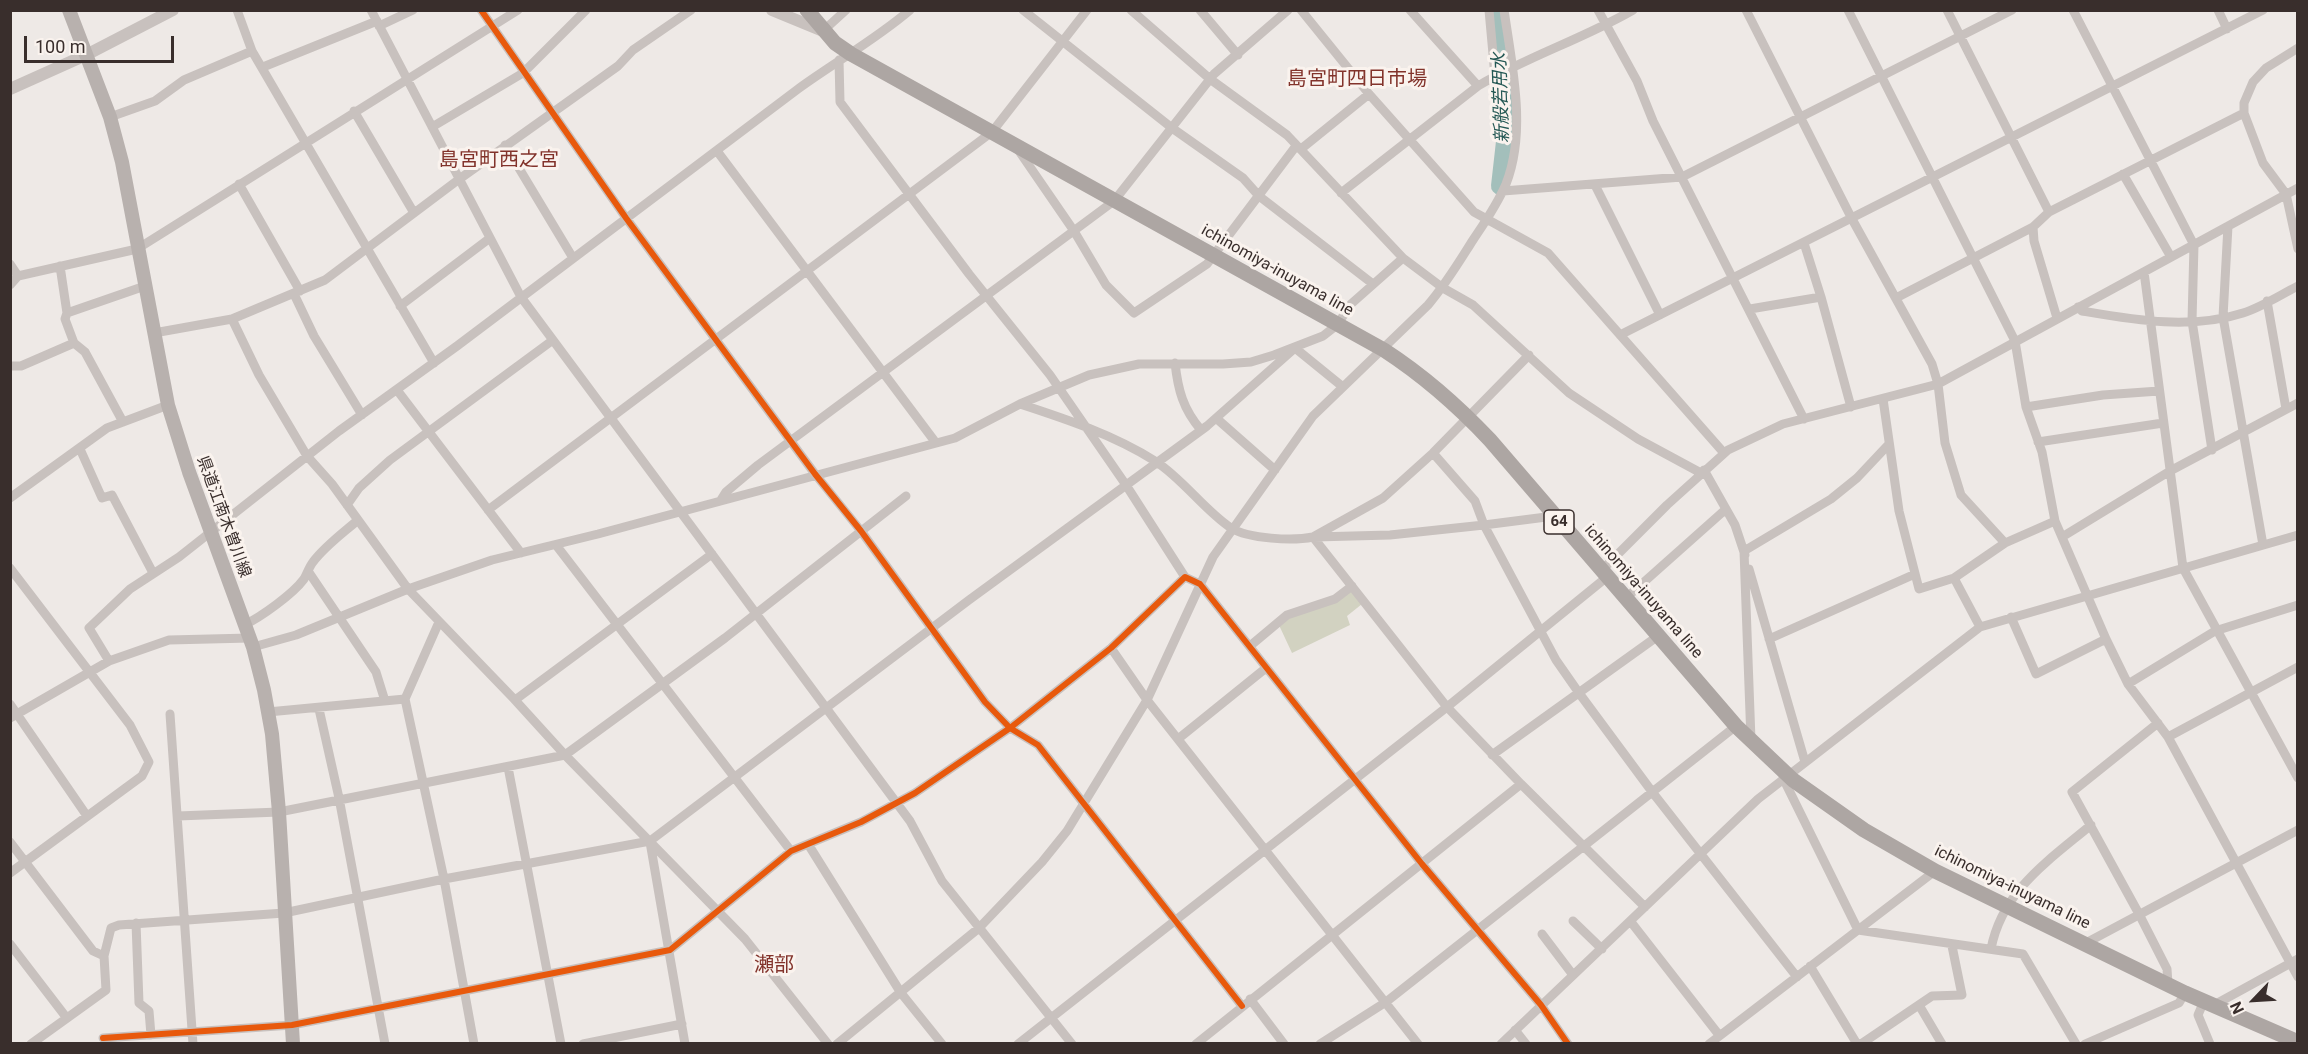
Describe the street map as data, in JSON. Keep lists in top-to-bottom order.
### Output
{
  "streets": {
    "main road": ["ichinomiya-inuyama line", "県道江南木曽川線", "64"]
  },
  "districts": ["島宮町四日市場", "島宮町西之宮", "瀬部"],
  "water": ["新般若用水"],
  "scale_bar": "100 m",
  "north": "bottom left"
}
